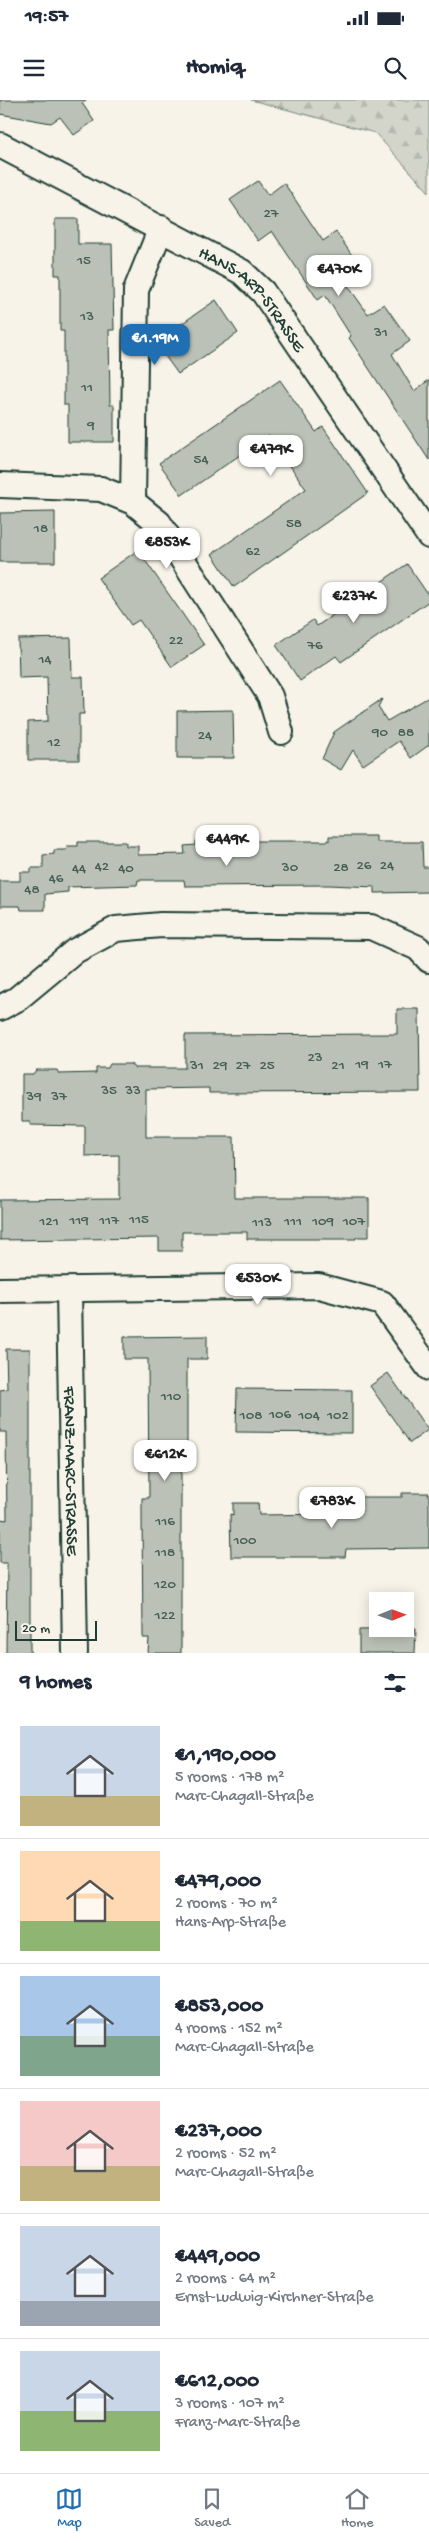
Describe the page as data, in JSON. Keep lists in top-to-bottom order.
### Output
{
  "streets": {
    "street": ["HANS-ARP-STRASSE", "FRANZ-MARC-STRASSE"]
  },
  "house_numbers": [
    "27",
    "15",
    "13",
    "31",
    "11",
    "9",
    "54",
    "58",
    "18",
    "62",
    "22",
    "76",
    "14",
    "90",
    "88",
    "24",
    "12",
    "26",
    "24",
    "42",
    "30",
    "28",
    "44",
    "40",
    "46",
    "48",
    "23",
    "19",
    "17",
    "31",
    "29",
    "27",
    "25",
    "21",
    "35",
    "33",
    "39",
    "37",
    "115",
    "119",
    "117",
    "121",
    "111",
    "109",
    "107",
    "113",
    "110",
    "106",
    "108",
    "104",
    "102",
    "116",
    "100",
    "118",
    "120",
    "122"
  ],
  "scale_bar": "20 m",
  "north": "right",
  "page": {
    "status": "19:57",
    "header": "Homiq",
    "price": [
      "€470K",
      "€1.19M",
      "€479K",
      "€853K",
      "€237K",
      "€449K",
      "€530K",
      "€612K",
      "€783K"
    ],
    "scale": "20 m",
    "heading": "9 homes",
    "list": [
      {
        "name": "€1,190,000",
        "note": "5 rooms · 178 m² · Marc-Chagall-Straße"
      },
      {
        "name": "€479,000",
        "note": "2 rooms · 70 m² · Hans-Arp-Straße"
      },
      {
        "name": "€853,000",
        "note": "4 rooms · 152 m² · Marc-Chagall-Straße"
      },
      {
        "name": "€237,000",
        "note": "2 rooms · 52 m² · Marc-Chagall-Straße"
      },
      {
        "name": "€449,000",
        "note": "2 rooms · 64 m² · Ernst-Ludwig-Kirchner-Straße"
      },
      {
        "name": "€612,000",
        "note": "3 rooms · 107 m² · Franz-Marc-Straße"
      }
    ],
    "tabs": ["Map", "Saved", "Home"]
  }
}
